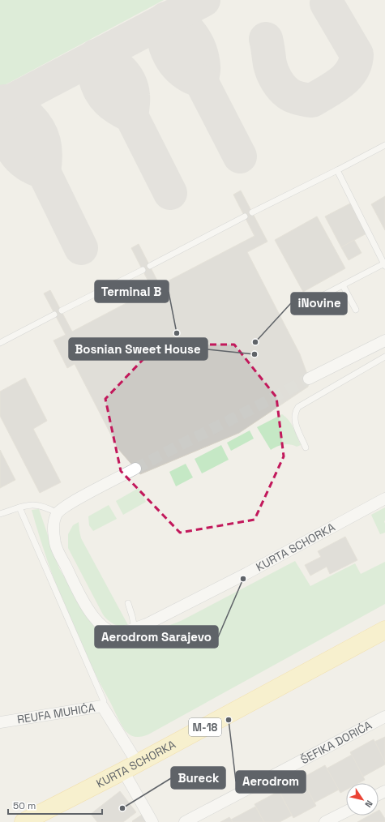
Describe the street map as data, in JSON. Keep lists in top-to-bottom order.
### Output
{
  "streets": {
    "main road": ["KURTA SCHORKA", "M-18"],
    "street": ["REUFA MUHIĆA", "ŠEFIKA DORIĆA"]
  },
  "crossings": [
    ["KURTA SCHORKA", "REUFA MUHIĆA"]
  ],
  "places": [
    "Terminal B",
    "iNovine",
    "Bosnian Sweet House",
    "Aerodrom Sarajevo",
    "Aerodrom",
    "Bureck"
  ],
  "scale_bar": "50 m",
  "north": "bottom right"
}
